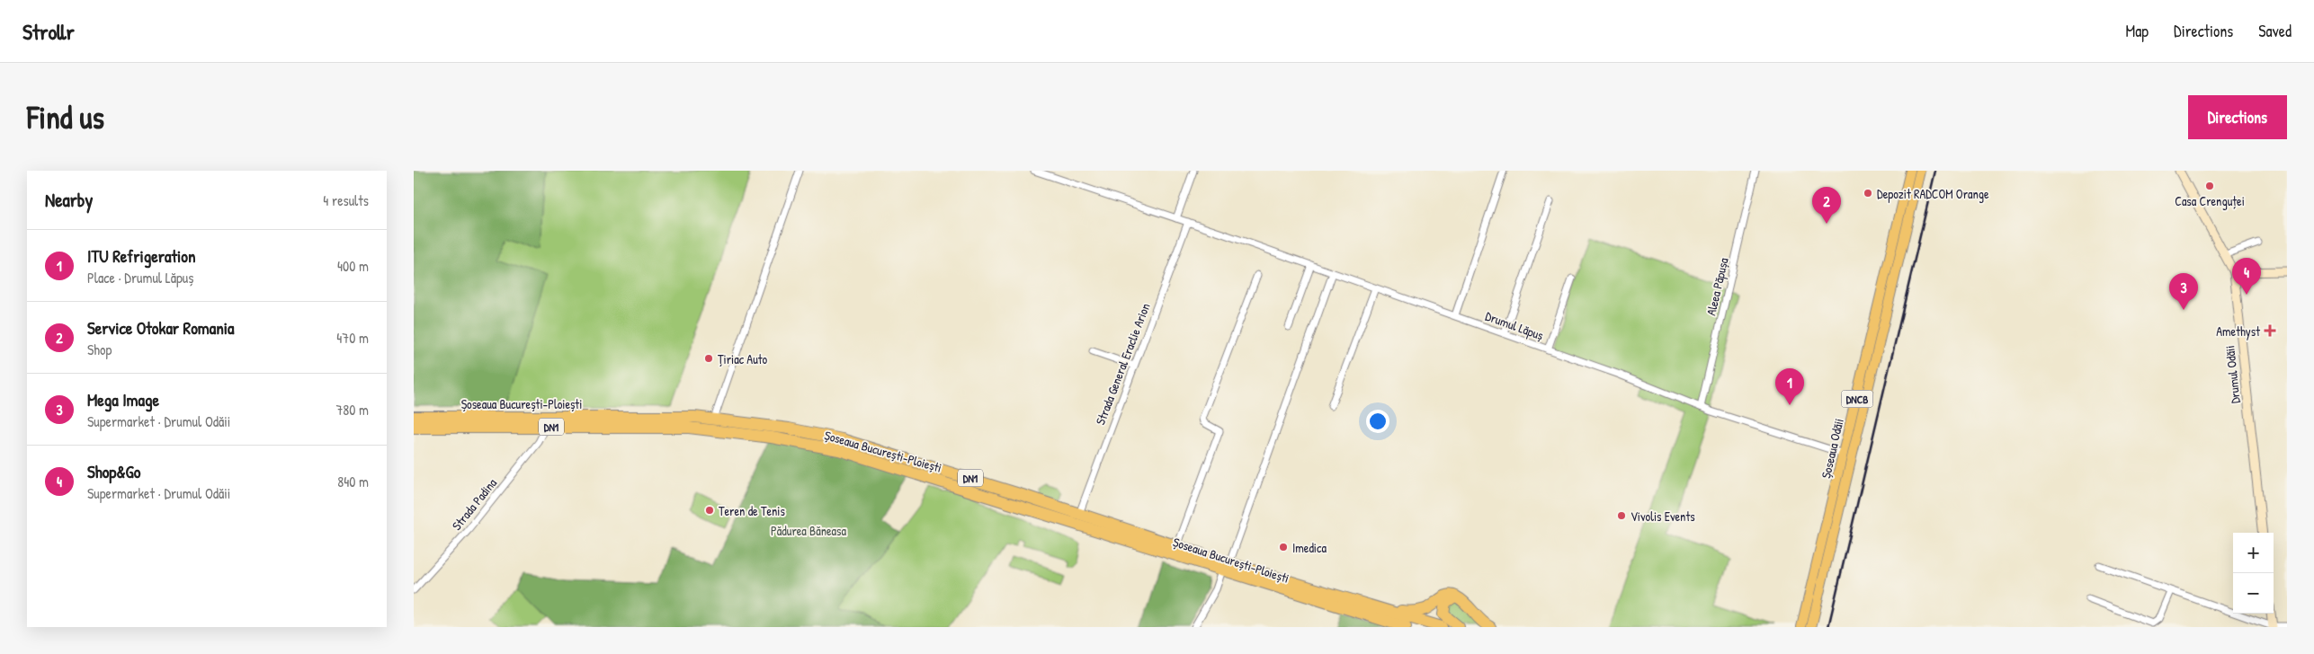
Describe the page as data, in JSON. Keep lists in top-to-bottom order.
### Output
{
  "streets": {
    "highway": ["Șoseaua București-Ploiești", "DN1"],
    "main road": ["DNCB", "Șoseaua Odăii"],
    "street": [
      "Aleea Păpușa",
      "Drumul Lăpuș",
      "Strada General Eraclie Arion",
      "Drumul Odăii",
      "Strada Padina"
    ]
  },
  "crossings": [
    ["Aleea Păpușa", "Drumul Lăpuș"],
    ["Drumul Lăpuș", "Strada General Eraclie Arion"],
    ["Drumul Lăpuș", "Șoseaua București-Ploiești"],
    ["Drumul Lăpuș", "Șoseaua Odăii"],
    ["Strada General Eraclie Arion", "Șoseaua București-Ploiești"],
    ["Șoseaua București-Ploiești", "Strada Padina"]
  ],
  "parks": ["Pădurea Băneasa"],
  "places": {
    "other": [
      "Casa Crenguței",
      "Depozit RADCOM Orange",
      "Țiriac Auto",
      "Teren de Tenis",
      "Vivolis Events",
      "Imedica"
    ],
    "health": ["Amethyst"]
  },
  "page": {
    "header": "Strollr",
    "nav": ["Map", "Directions", "Saved"],
    "buttons": "Directions",
    "title": "Find us",
    "heading": ["Nearby", "4 results"],
    "pins": [
      "2",
      "4",
      "3",
      "1"
    ],
    "list": [
      {
        "mark": "1",
        "name": "ITU Refrigeration",
        "note": "Place · Drumul Lăpuș",
        "value": "400 m"
      },
      {
        "mark": "2",
        "name": "Service Otokar Romania",
        "note": "Shop",
        "value": "470 m"
      },
      {
        "mark": "3",
        "name": "Mega Image",
        "note": "Supermarket · Drumul Odăii",
        "value": "780 m"
      },
      {
        "mark": "4",
        "name": "Shop&Go",
        "note": "Supermarket · Drumul Odăii",
        "value": "840 m"
      }
    ],
    "map_buttons": ["+", "−"]
  }
}
